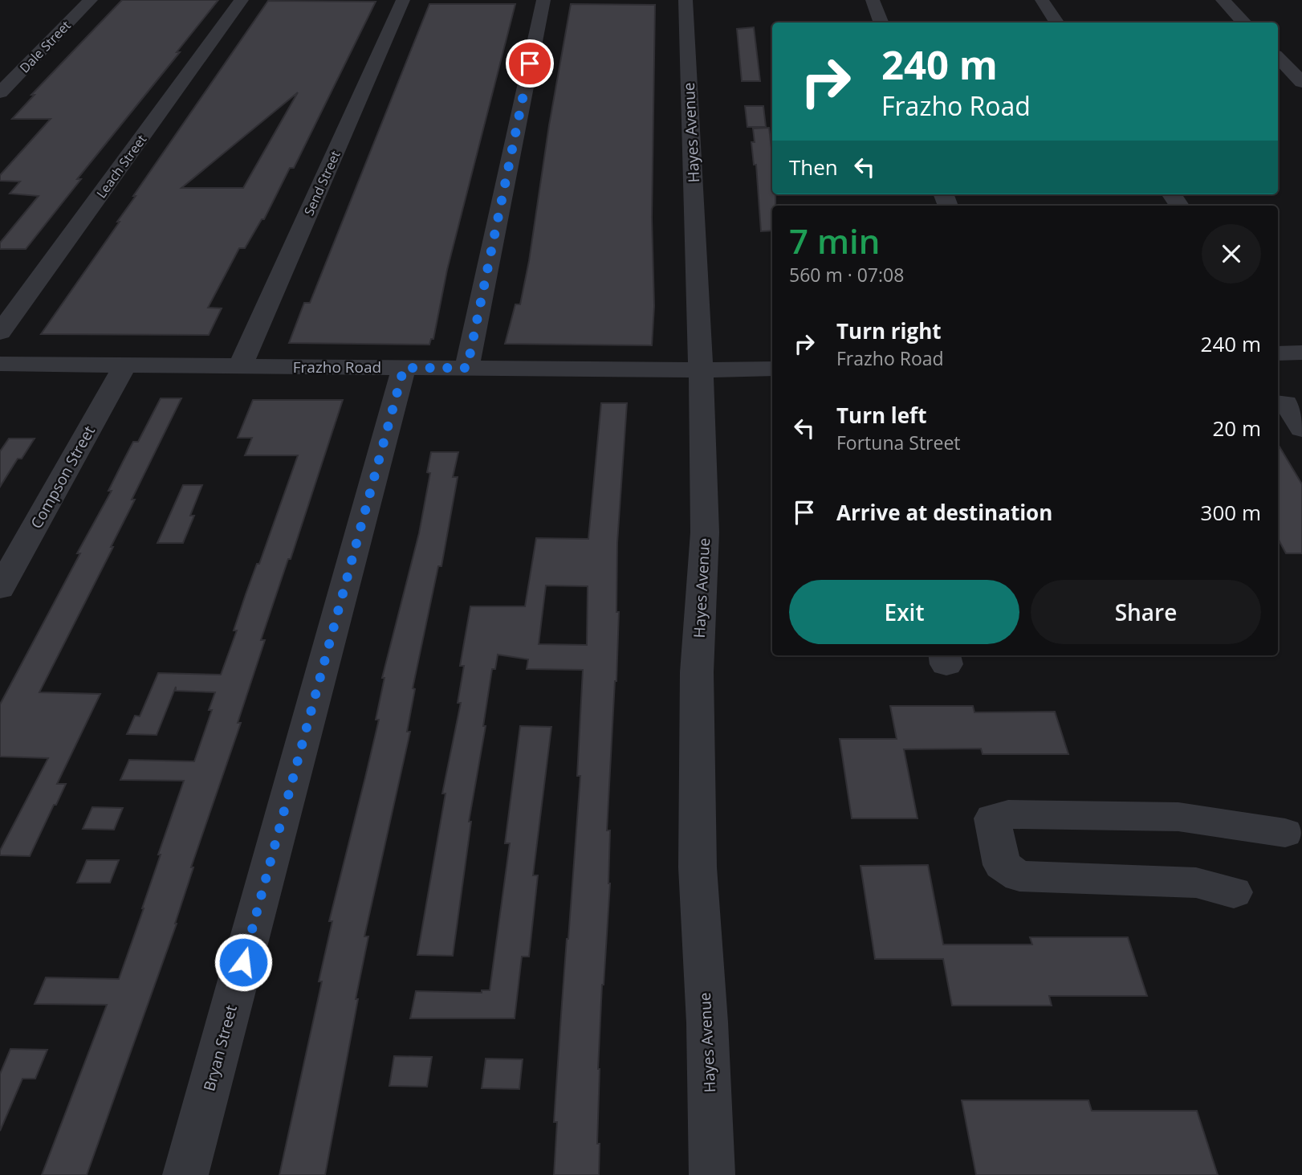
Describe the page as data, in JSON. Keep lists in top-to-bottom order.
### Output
{
  "streets": {
    "street": [
      "Dale Street",
      "Hayes Avenue",
      "Leach Street",
      "Send Street",
      "Frazho Road",
      "Compson Street",
      "Bryan Street"
    ]
  },
  "crossings": [
    ["Hayes Avenue", "Frazho Road"],
    ["Send Street", "Frazho Road"],
    ["Frazho Road", "Compson Street"],
    ["Frazho Road", "Bryan Street"]
  ],
  "page": {
    "turn": ["240 m", "Frazho Road"],
    "then": "Then",
    "heading": ["7 min", "560 m · 07:08"],
    "list": [
      {
        "name": "Turn right",
        "note": "Frazho Road",
        "value": "240 m"
      },
      {
        "name": "Turn left",
        "note": "Fortuna Street",
        "value": "20 m"
      },
      {
        "name": "Arrive at destination",
        "value": "300 m"
      }
    ],
    "buttons": ["Exit", "Share"]
  }
}
